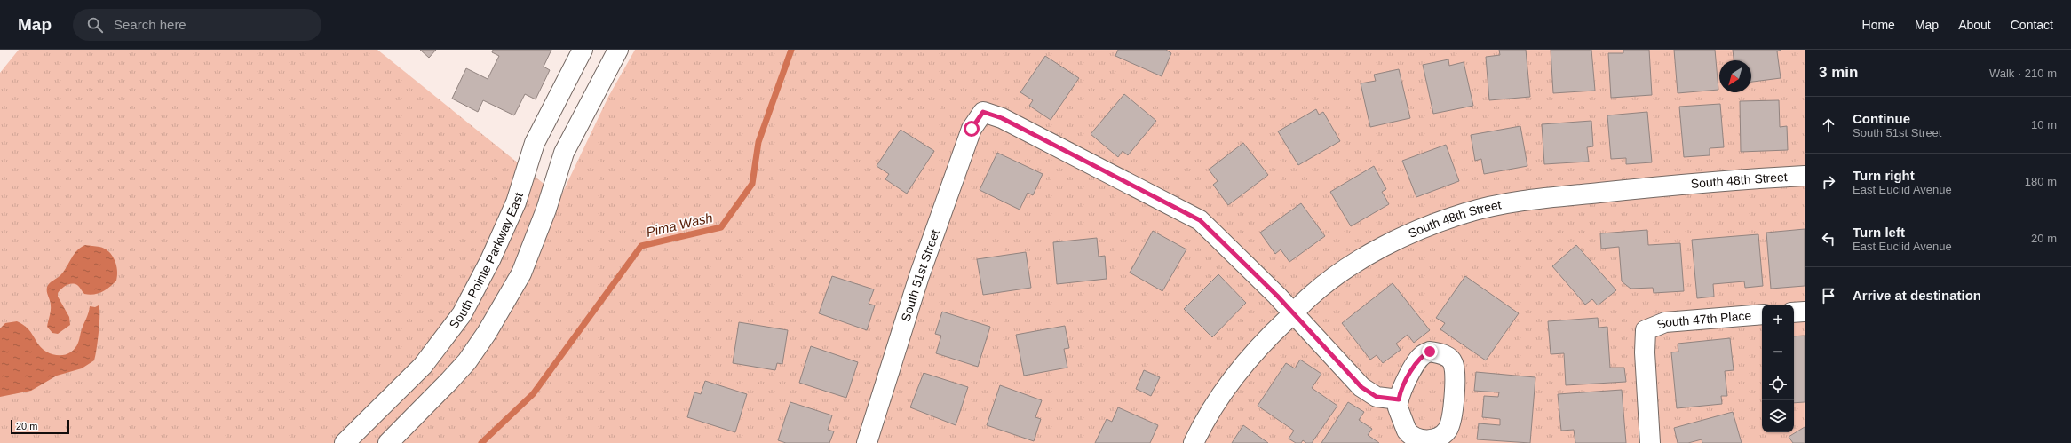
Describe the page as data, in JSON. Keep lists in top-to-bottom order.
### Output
{
  "streets": {
    "street": [
      "South 48th Street",
      "South Pointe Parkway East",
      "South 51st Street",
      "South 47th Place"
    ]
  },
  "crossings": [
    ["South 48th Street", "South 51st Street"]
  ],
  "water": ["Pima Wash"],
  "scale_bar": "20 m",
  "north": "bottom left",
  "page": {
    "header": "Map",
    "search": "Search here",
    "nav": [
      "Home",
      "Map",
      "About",
      "Contact"
    ],
    "heading": ["3 min", "Walk · 210 m"],
    "list": [
      ["Continue", "South 51st Street", "10 m"],
      ["Turn right", "East Euclid Avenue", "180 m"],
      ["Turn left", "East Euclid Avenue", "20 m"],
      "Arrive at destination"
    ],
    "map_buttons": ["+", "−"],
    "scale": "20 m"
  }
}
